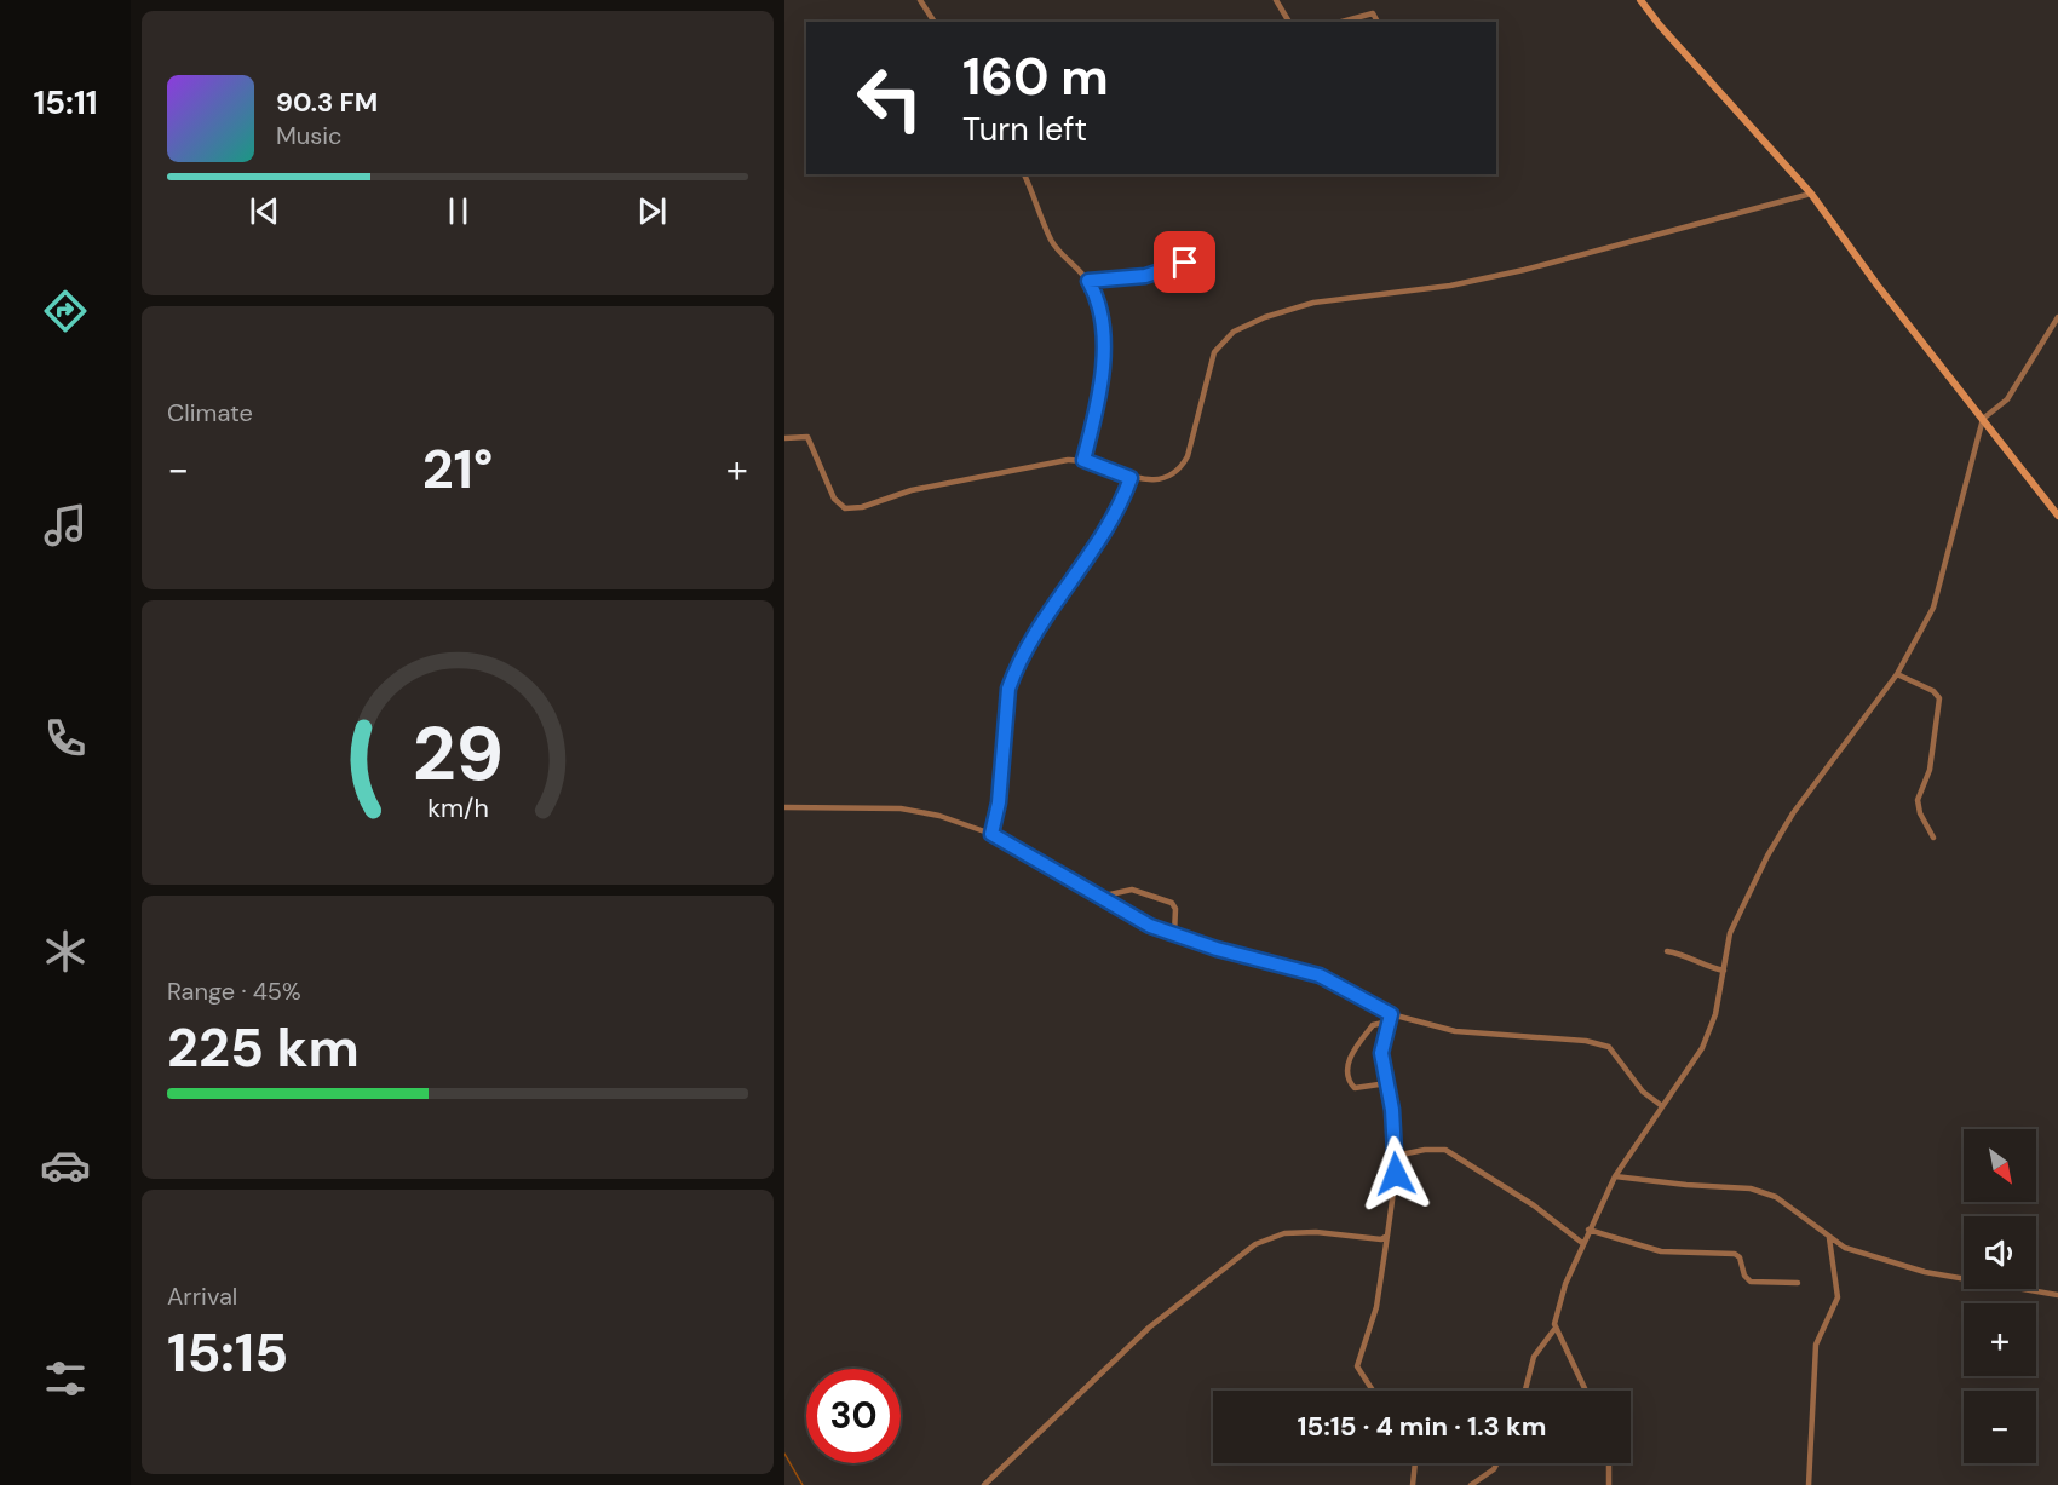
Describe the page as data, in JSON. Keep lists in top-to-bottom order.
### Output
{
  "north": "bottom right",
  "page": {
    "tabs": "15:11",
    "turn": ["160 m", "Turn left"],
    "song": ["90.3 FM", "Music"],
    "tile": [
      "Climate",
      ["Range · 45%", "225 km"],
      ["Arrival", "15:15"]
    ],
    "heat": ["−", "21°", "+"],
    "map_buttons": ["+", "−"],
    "limit": "30",
    "trip": "15:15 · 4 min · 1.3 km",
    "gauge": ["29", "km/h"]
  }
}
